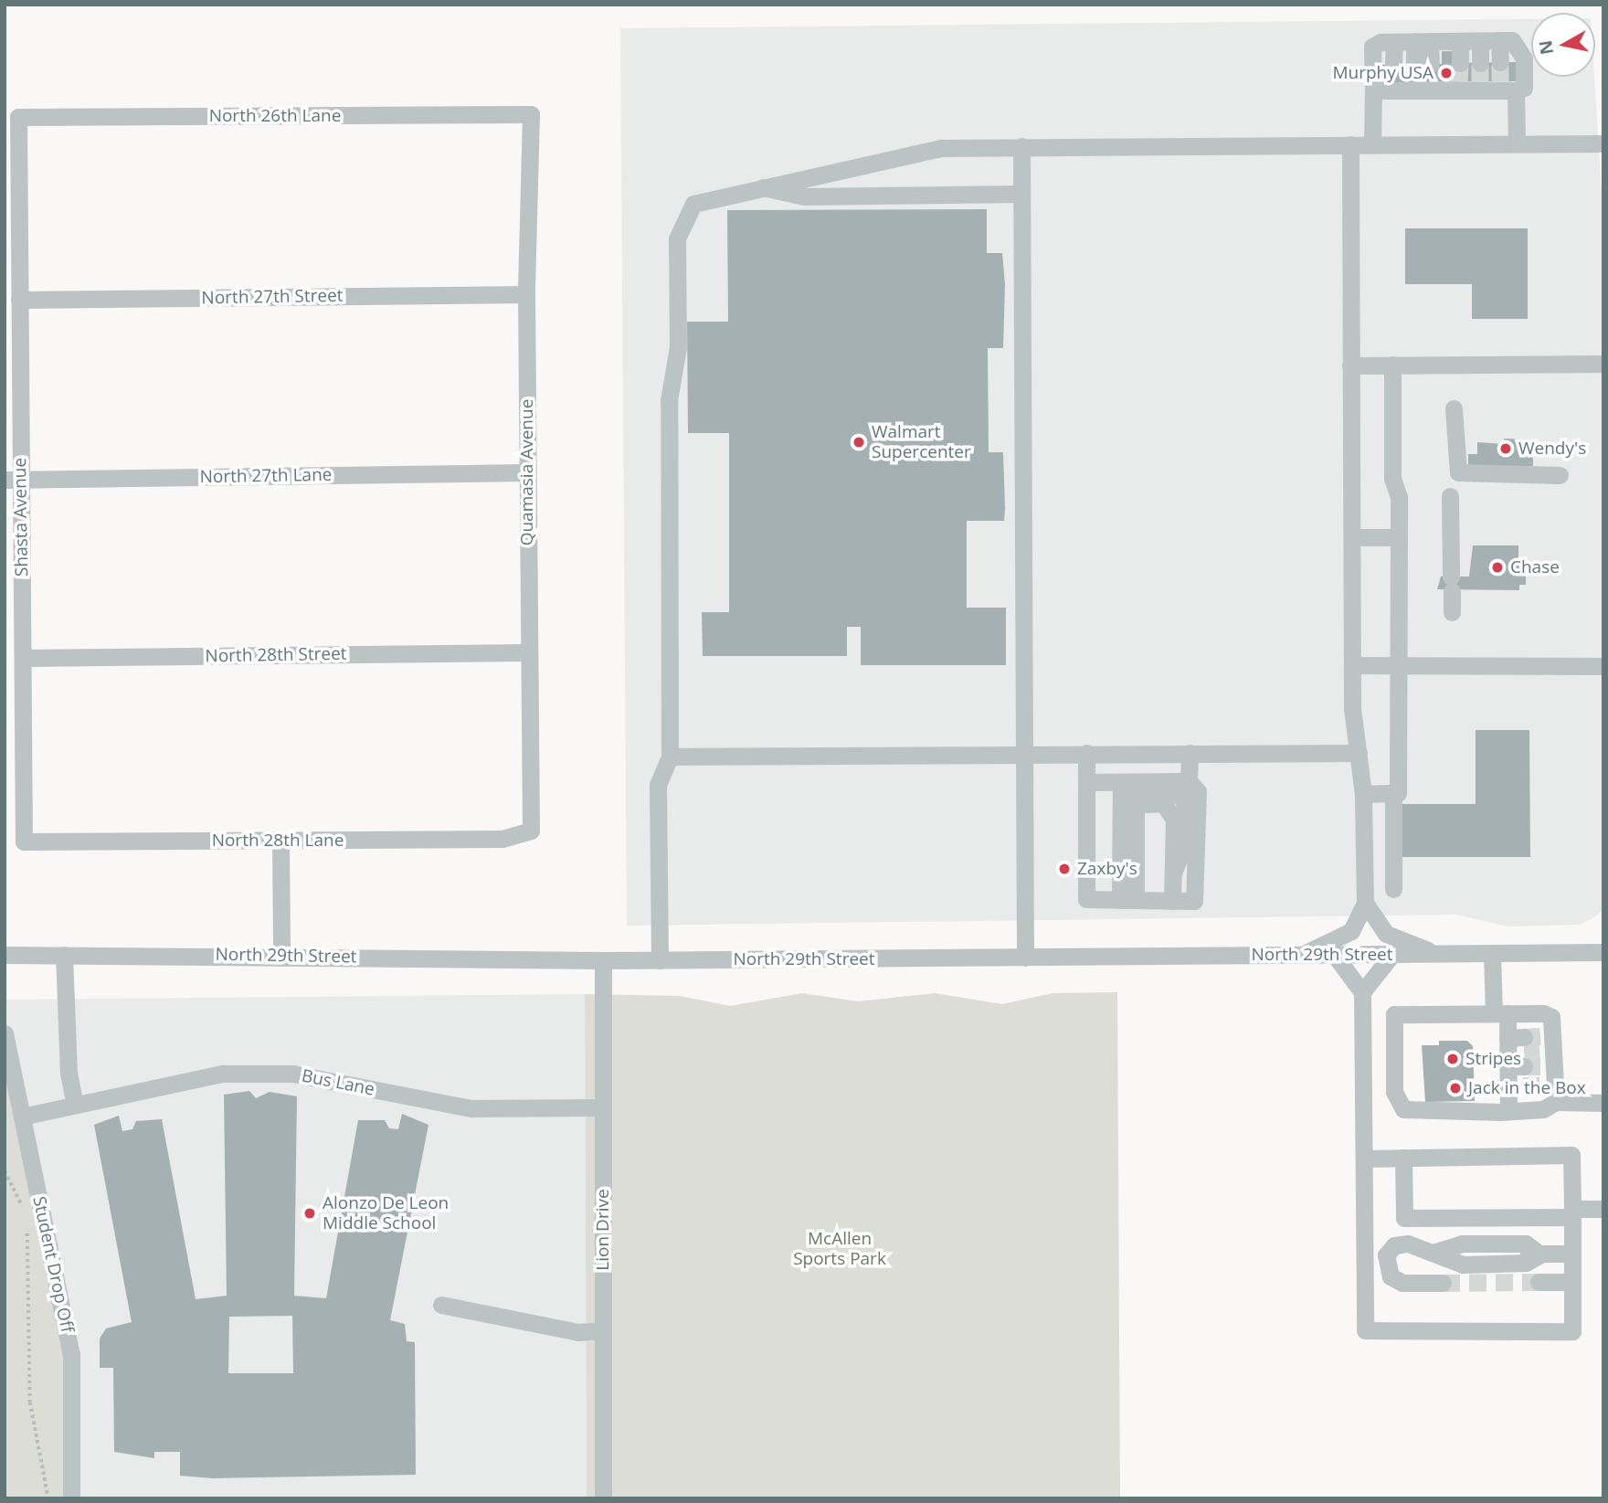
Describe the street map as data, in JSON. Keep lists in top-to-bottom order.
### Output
{
  "streets": {
    "street": [
      "North 26th Lane",
      "North 27th Street",
      "Quamasia Avenue",
      "North 27th Lane",
      "Shasta Avenue",
      "North 28th Street",
      "North 28th Lane",
      "North 29th Street",
      "Bus Lane",
      "Lion Drive",
      "Student Drop Off"
    ]
  },
  "crossings": [
    ["North 26th Lane", "Quamasia Avenue"],
    ["North 26th Lane", "Shasta Avenue"],
    ["North 27th Street", "Quamasia Avenue"],
    ["North 27th Street", "Shasta Avenue"],
    ["Quamasia Avenue", "North 27th Lane"],
    ["Quamasia Avenue", "North 28th Street"],
    ["Quamasia Avenue", "North 28th Lane"],
    ["North 27th Lane", "Shasta Avenue"],
    ["Shasta Avenue", "North 28th Street"],
    ["Shasta Avenue", "North 28th Lane"],
    ["North 29th Street", "Lion Drive"],
    ["Bus Lane", "Lion Drive"],
    ["Bus Lane", "Student Drop Off"]
  ],
  "parks": ["McAllen Sports Park"],
  "places": [
    "Murphy USA",
    "Walmart Supercenter",
    "Wendy's",
    "Chase",
    "Zaxby's",
    "Stripes",
    "Jack in the Box",
    "Alonzo De Leon Middle School"
  ],
  "north": "left"
}
